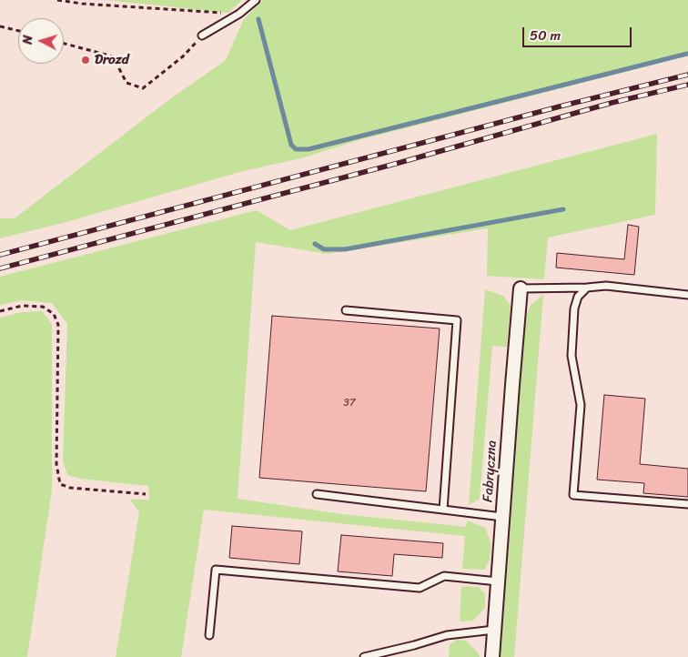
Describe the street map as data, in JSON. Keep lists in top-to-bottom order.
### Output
{
  "streets": {
    "street": ["Fabryczna"]
  },
  "places": ["Drozd"],
  "house_numbers": ["37"],
  "scale_bar": "50 m",
  "north": "left"
}
